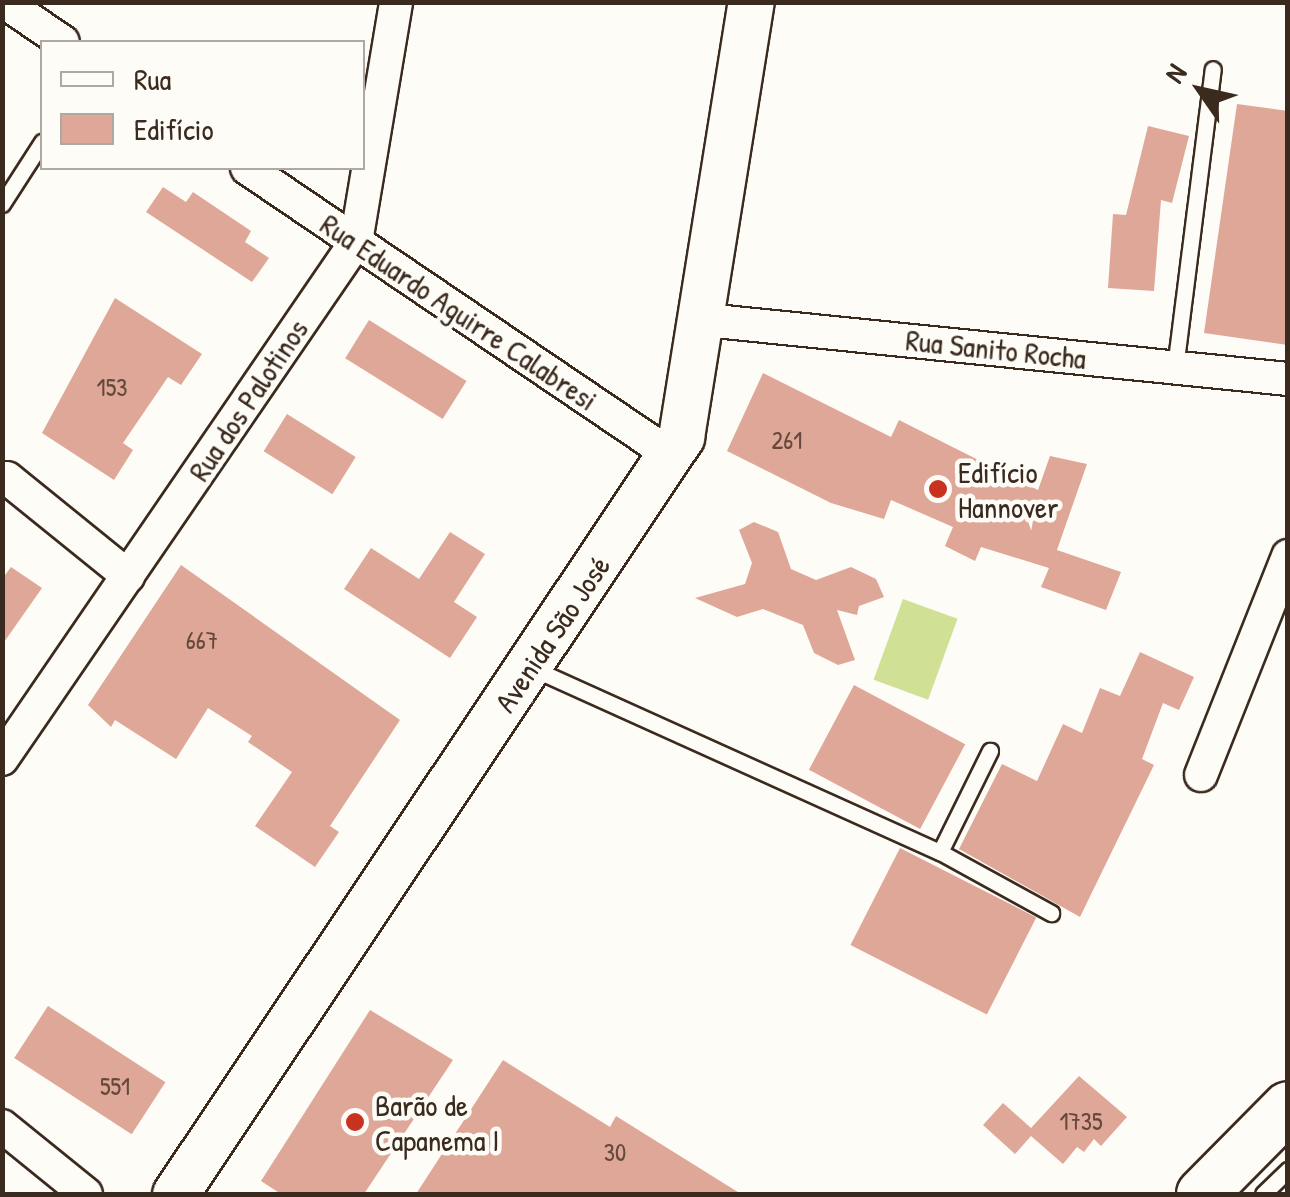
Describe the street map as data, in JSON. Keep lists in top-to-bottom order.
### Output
{
  "streets": {
    "street": [
      "Rua Eduardo Aguirre Calabresi",
      "Rua Sanito Rocha",
      "Rua dos Palotinos",
      "Avenida São José"
    ]
  },
  "crossings": [
    ["Rua Eduardo Aguirre Calabresi", "Rua dos Palotinos"],
    ["Rua Eduardo Aguirre Calabresi", "Avenida São José"],
    ["Rua Sanito Rocha", "Avenida São José"]
  ],
  "places": ["Edifício Hannover", "Barão de Capanema I"],
  "house_numbers": [
    "153",
    "261",
    "667",
    "551",
    "1735",
    "30"
  ],
  "legend": ["Rua", "Edifício"],
  "north": "top left"
}
